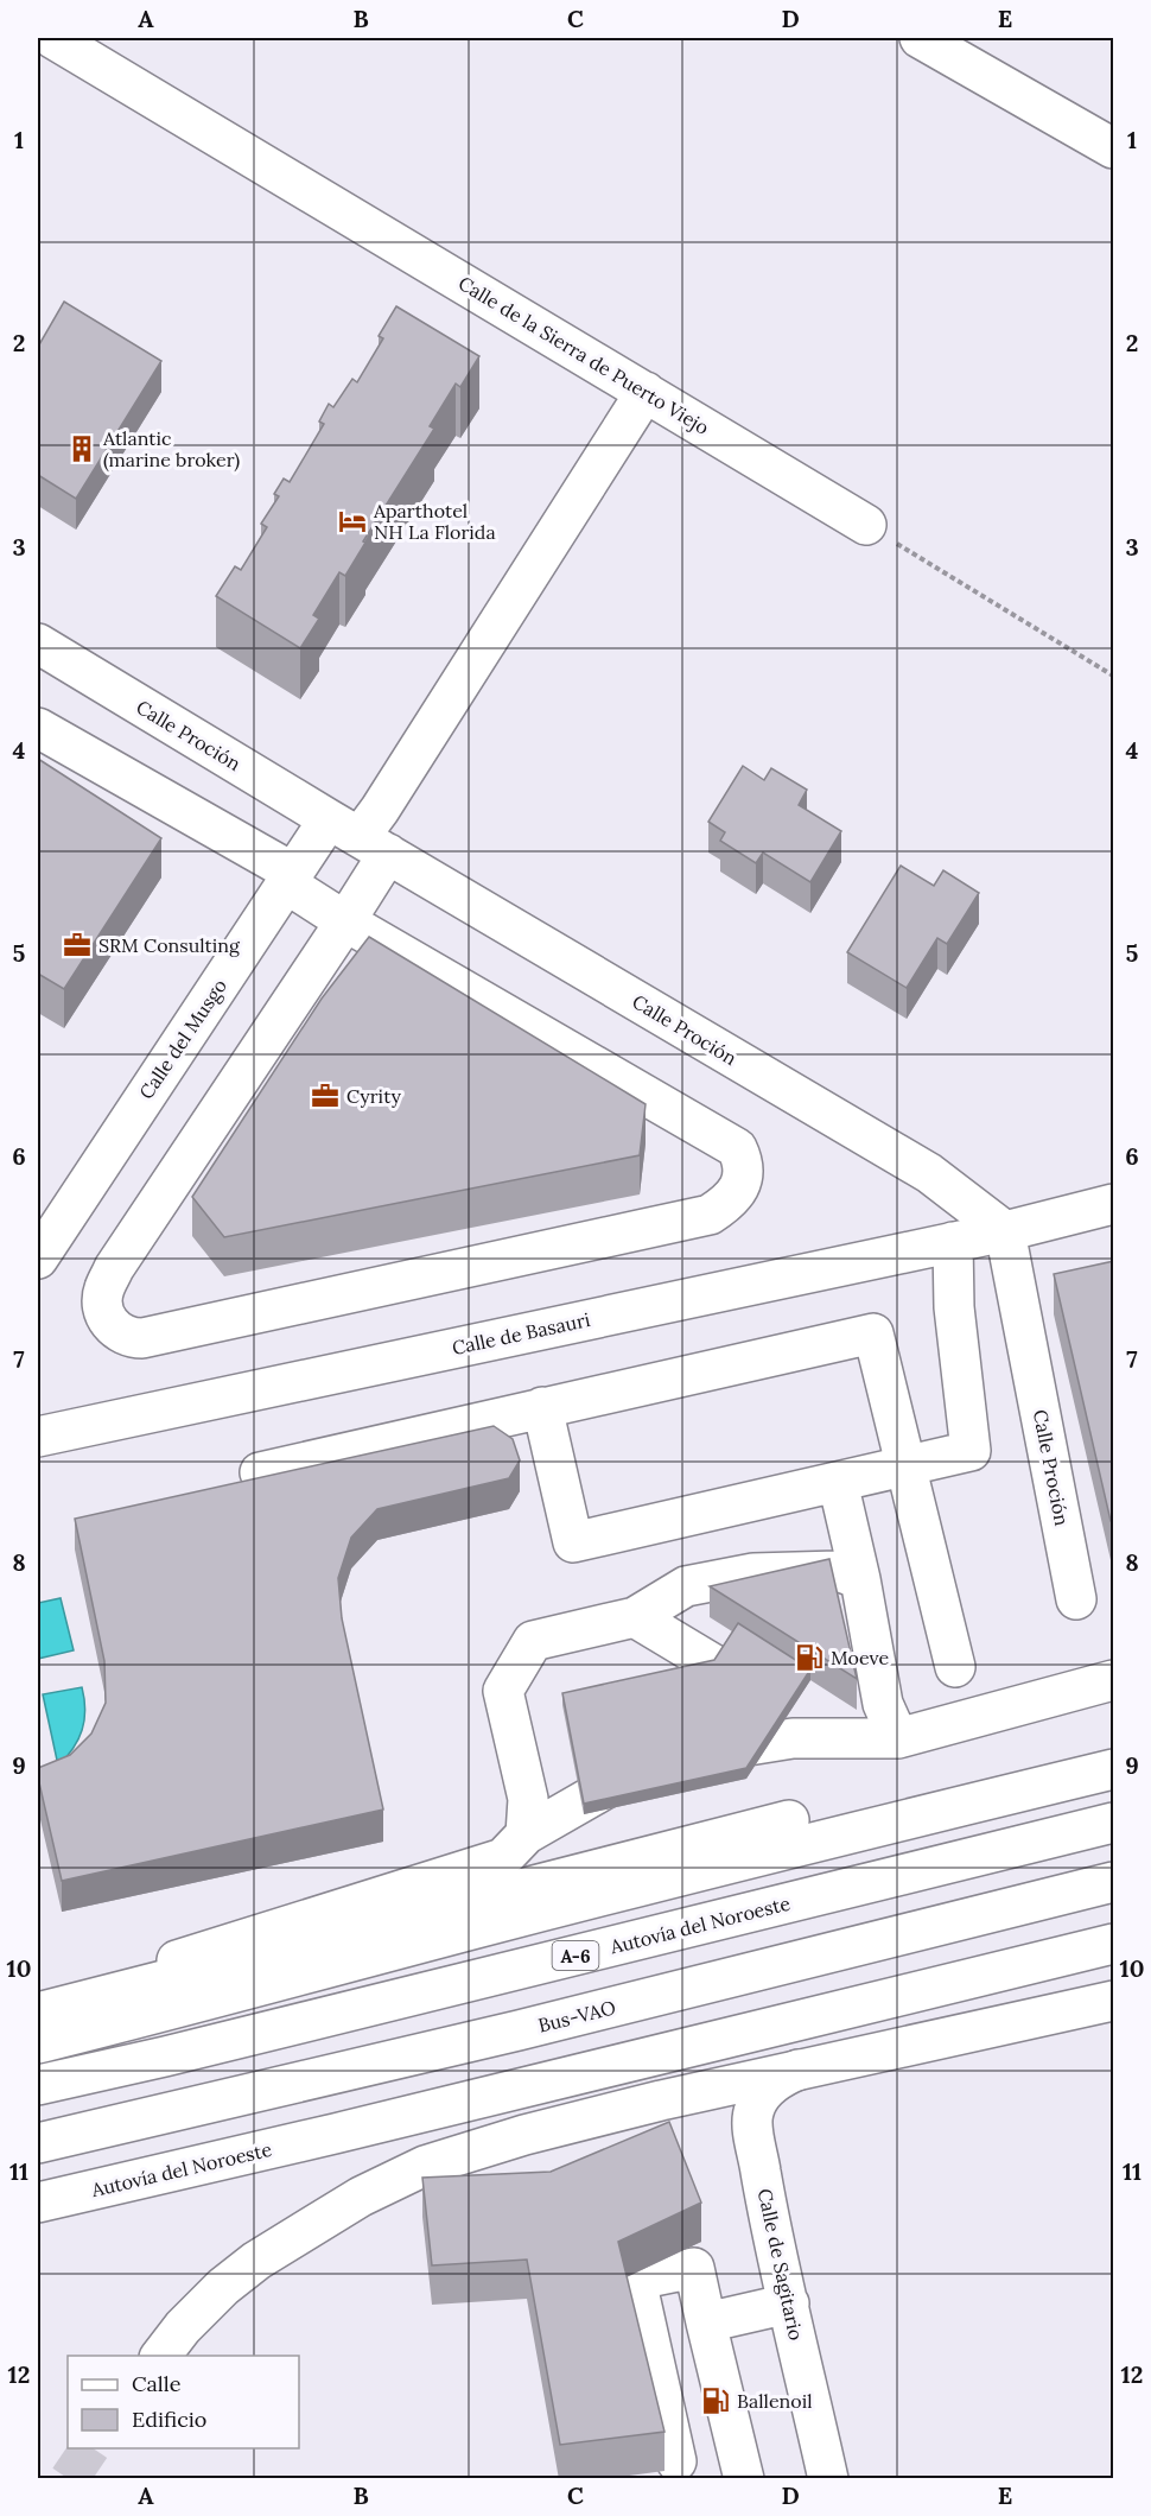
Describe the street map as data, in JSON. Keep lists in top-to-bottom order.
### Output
{
  "streets": {
    "main road": [
      "Calle de la Sierra de Puerto Viejo",
      "Calle Proción",
      "Calle del Musgo",
      "Calle de Basauri",
      "Autovía del Noroeste",
      "A-6",
      "Bus-VAO",
      "Calle de Sagitario"
    ]
  },
  "crossings": [
    ["Calle Proción", "Calle del Musgo"],
    ["Calle Proción", "Calle de Basauri"]
  ],
  "places": {
    "building": ["Atlantic (marine broker)"],
    "hotel": ["Aparthotel NH La Florida"],
    "office": ["SRM Consulting", "Cyrity"],
    "fuel station": ["Moeve", "Ballenoil"]
  },
  "legend": ["Calle", "Edificio"],
  "grid": {
    "columns": [
      "A",
      "B",
      "C",
      "D",
      "E"
    ],
    "rows": [
      "1",
      "2",
      "3",
      "4",
      "5",
      "6",
      "7",
      "8",
      "9",
      "10",
      "11",
      "12"
    ]
  }
}
